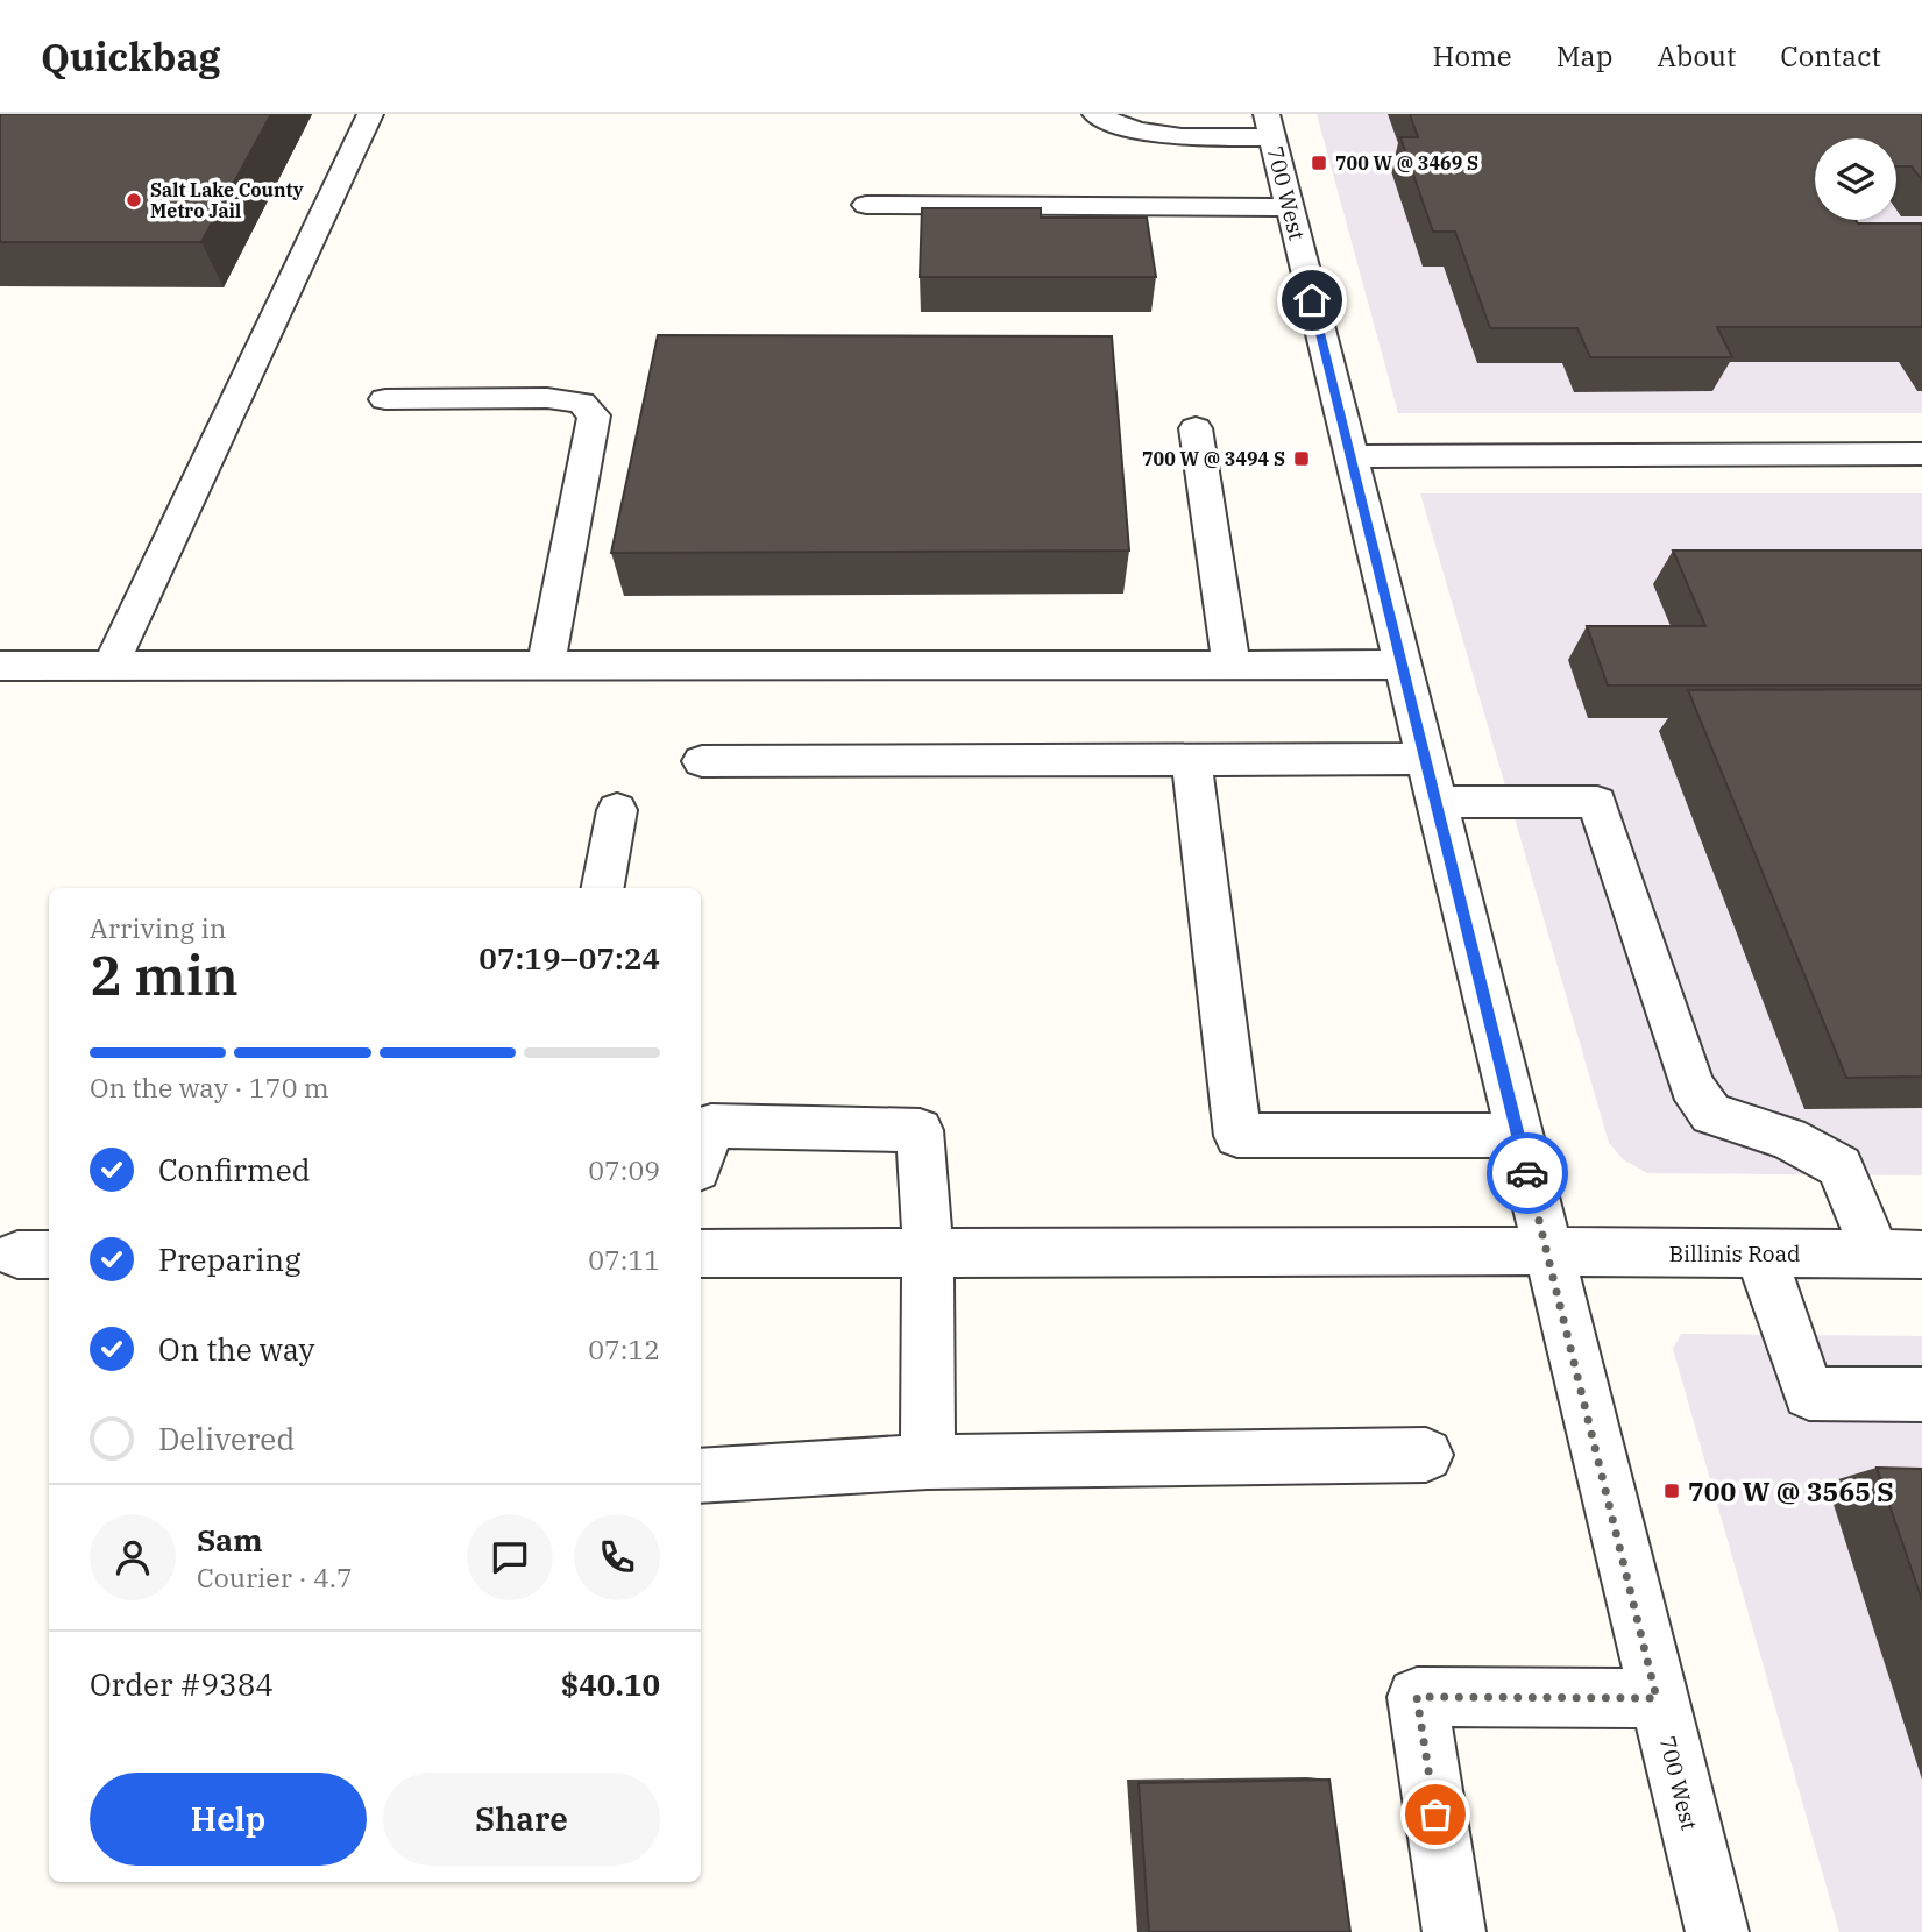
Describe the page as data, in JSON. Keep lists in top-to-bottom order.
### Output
{
  "streets": {
    "street": ["700 West", "Billinis Road"]
  },
  "crossings": [
    ["700 West", "Billinis Road"]
  ],
  "places": {
    "transit": ["700 W @ 3469 S", "700 W @ 3494 S", "700 W @ 3565 S"],
    "other": ["Salt Lake County Metro Jail"]
  },
  "page": {
    "header": "Quickbag",
    "nav": [
      "Home",
      "Map",
      "About",
      "Contact"
    ],
    "heading": ["2 min", "Arriving in", "07:19–07:24"],
    "panel": [
      "Sam",
      "Courier · 4.7",
      "Order #9384",
      "$40.10"
    ],
    "bar": "On the way · 170 m",
    "list": [
      ["Confirmed", "07:09"],
      ["Preparing", "07:11"],
      ["On the way", "07:12"],
      "Delivered"
    ],
    "buttons": ["Help", "Share"]
  }
}
